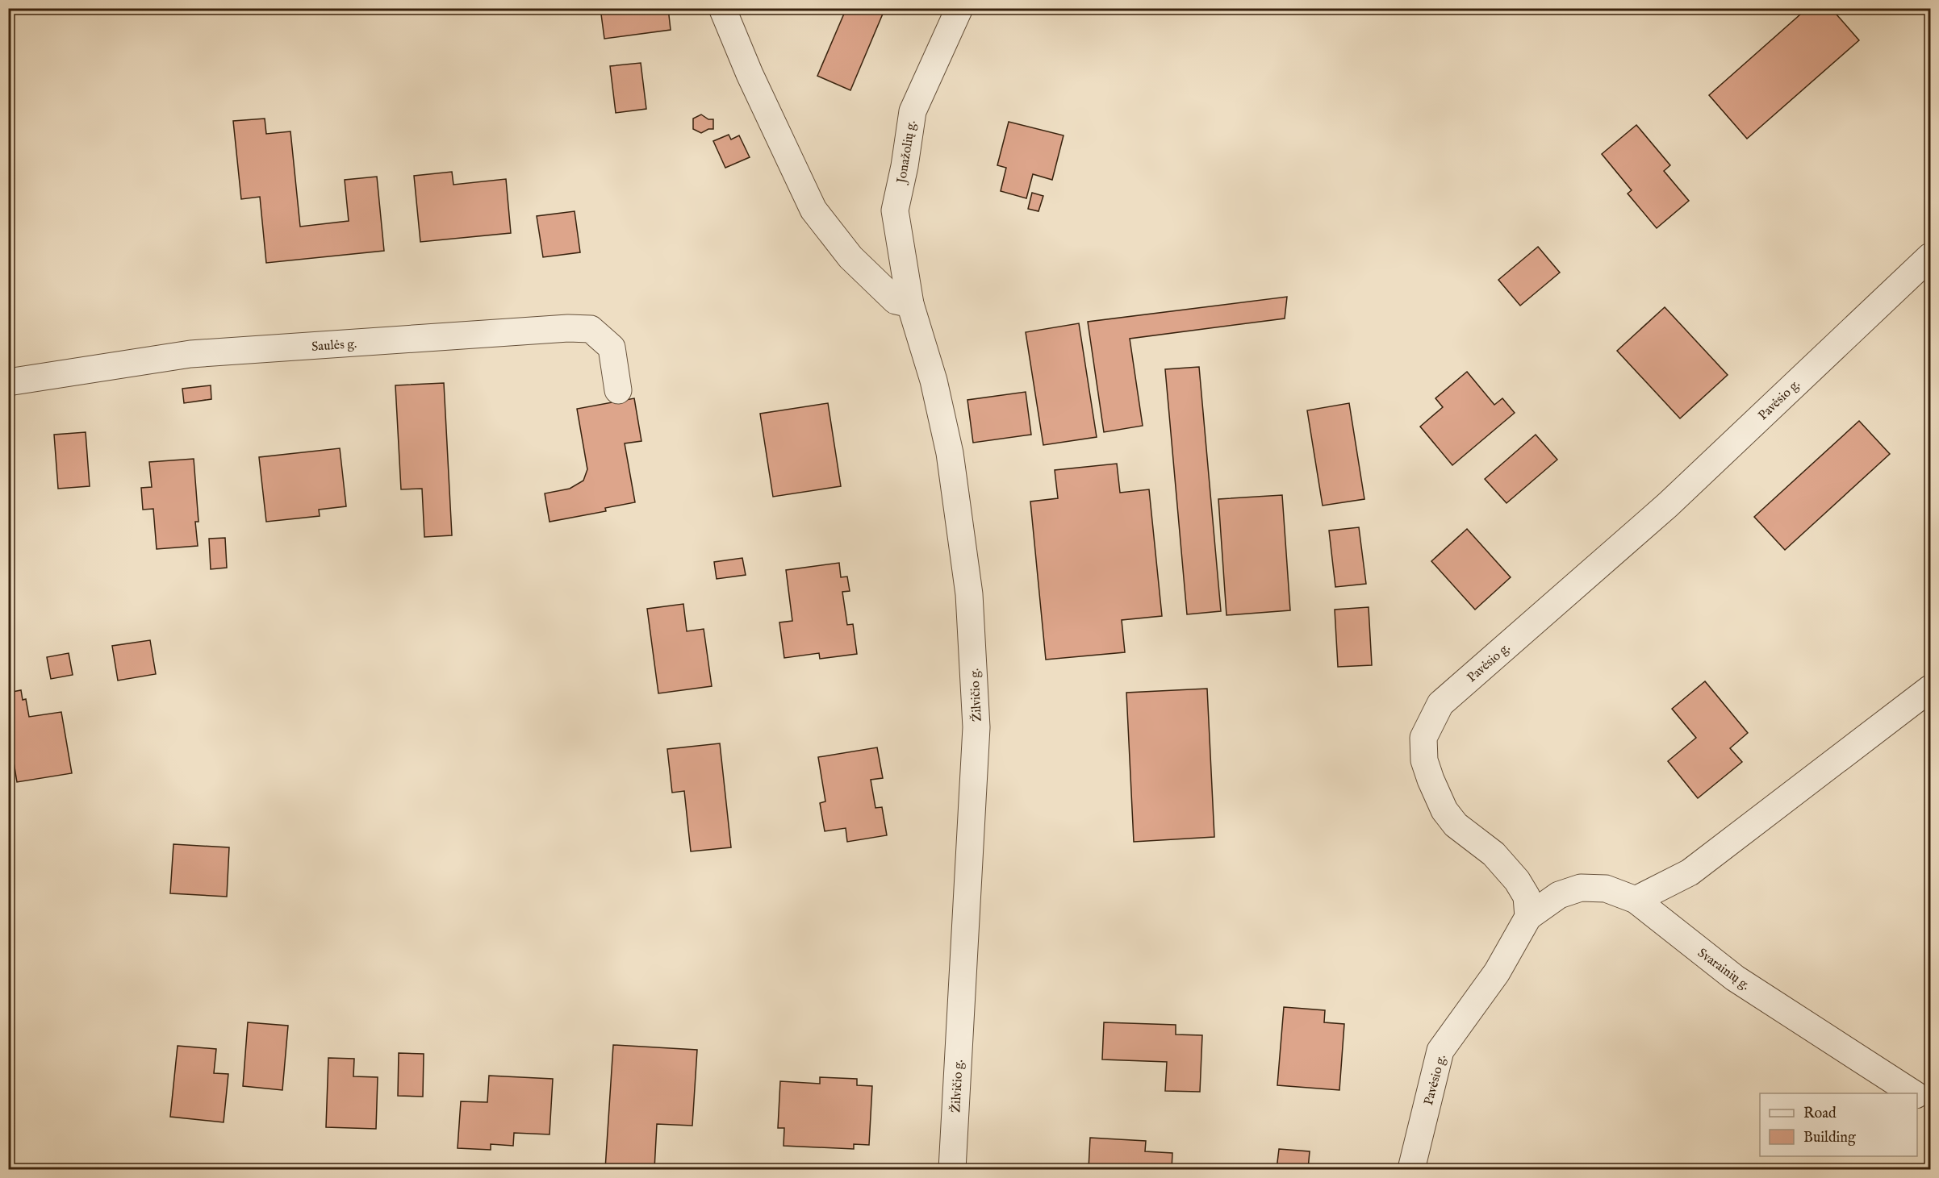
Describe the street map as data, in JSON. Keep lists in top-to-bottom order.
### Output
{
  "streets": {
    "street": [
      "Jonažolių g.",
      "Saulės g.",
      "Pavėsio g.",
      "Žilvičio g.",
      "Svarainių g."
    ]
  },
  "crossings": [
    ["Jonažolių g.", "Žilvičio g."],
    ["Pavėsio g.", "Svarainių g."]
  ],
  "legend": ["Road", "Building"]
}
